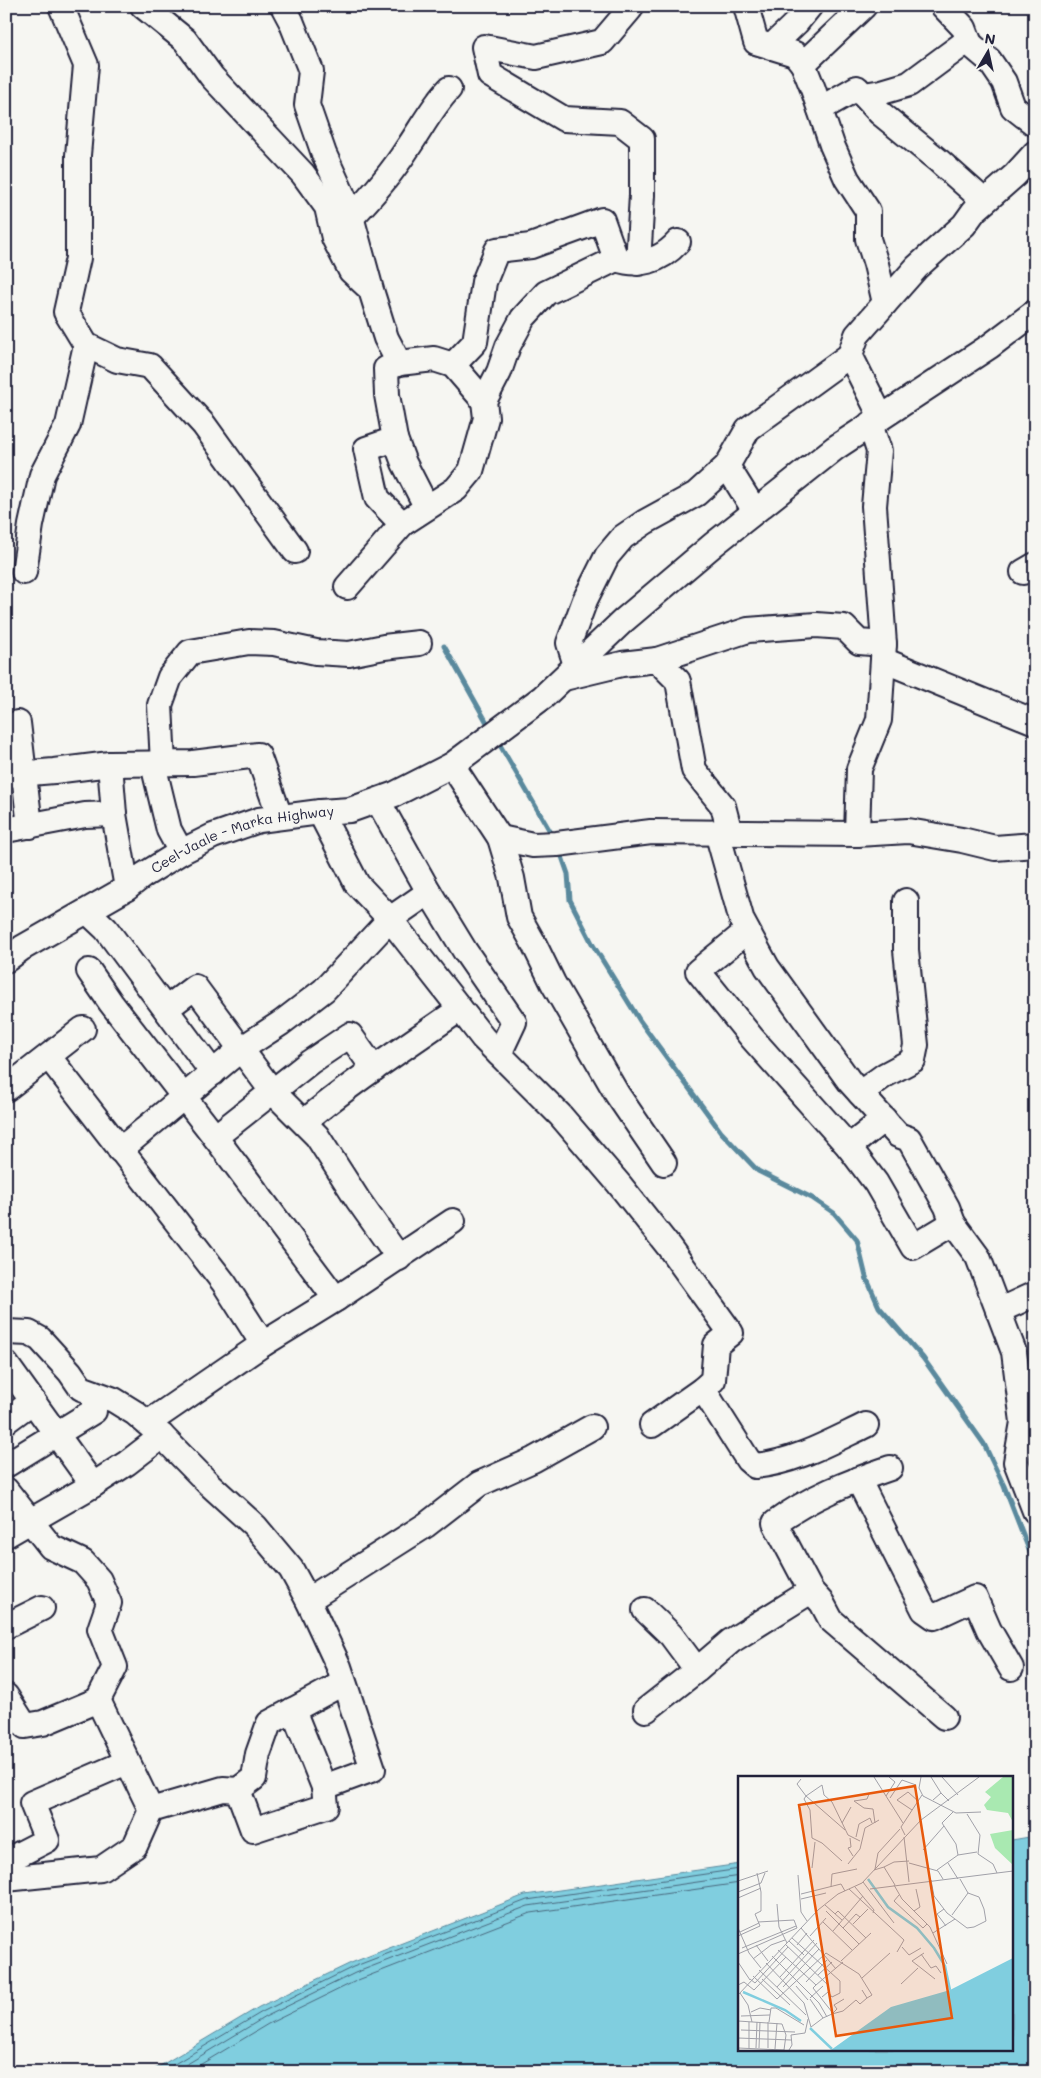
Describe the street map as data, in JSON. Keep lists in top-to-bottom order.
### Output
{
  "streets": {
    "street": ["Ceel-Jaale - Marka Highway"]
  },
  "north": "top"
}
